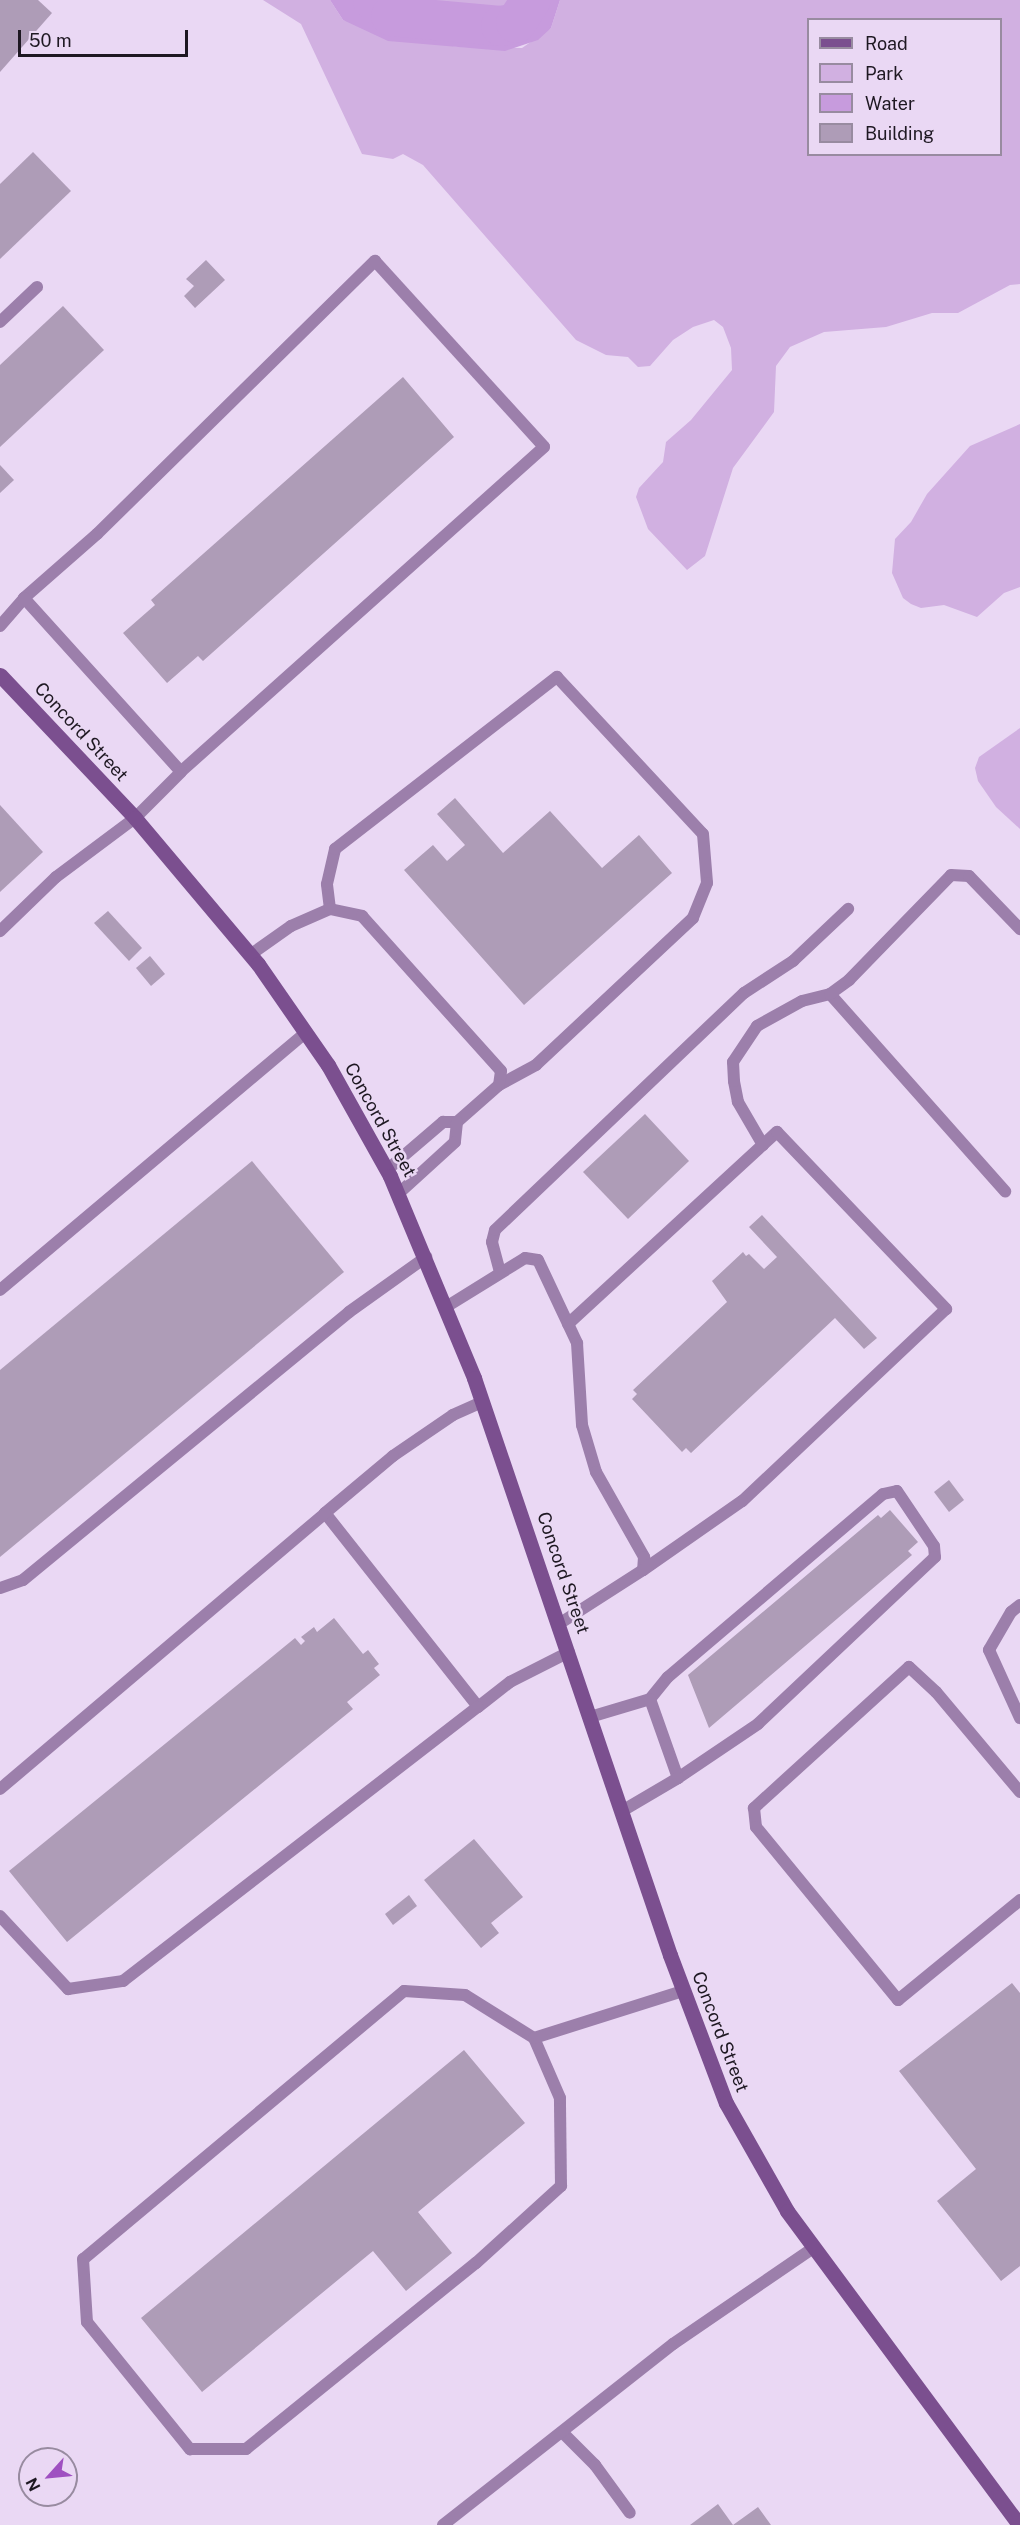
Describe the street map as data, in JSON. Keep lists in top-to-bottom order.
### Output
{
  "streets": {
    "street": ["Concord Street"]
  },
  "legend": [
    "Road",
    "Park",
    "Water",
    "Building"
  ],
  "scale_bar": "50 m",
  "north": "bottom left"
}
